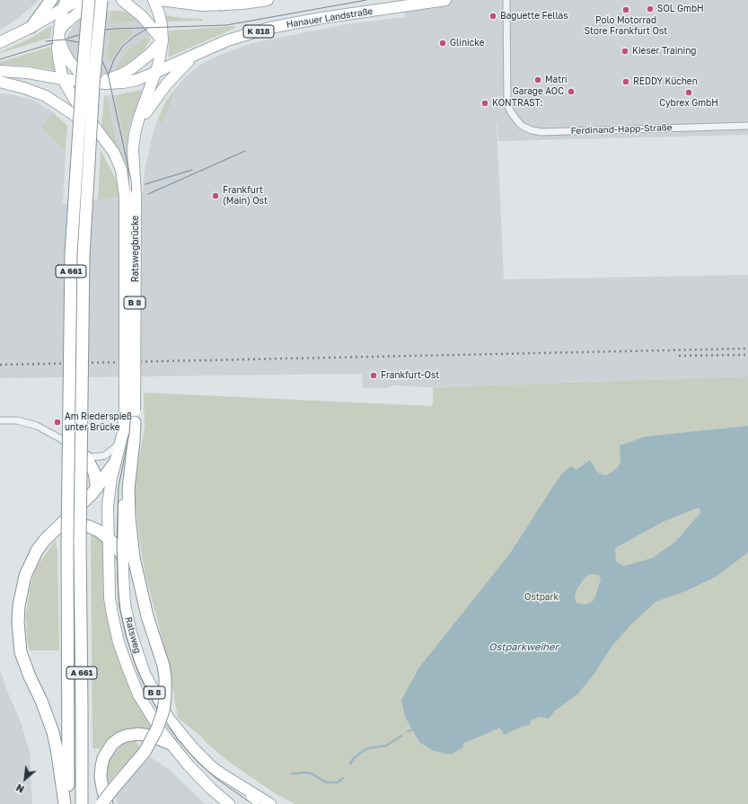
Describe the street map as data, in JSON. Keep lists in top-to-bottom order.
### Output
{
  "streets": {
    "highway": ["A 661"],
    "main road": [
      "Hanauer Landstraße",
      "K 818",
      "Ratswegbrücke",
      "B 8",
      "Ratsweg"
    ],
    "street": ["Ferdinand-Happ-Straße"]
  },
  "crossings": [
    ["Hanauer Landstraße", "K 818"],
    ["Hanauer Landstraße", "B 8"],
    ["K 818", "B 8"],
    ["Ratswegbrücke", "B 8"],
    ["Ratswegbrücke", "Ratsweg"]
  ],
  "water": ["Ostparkweiher"],
  "parks": ["Ostpark"],
  "places": [
    "SOL GmbH",
    "Polo Motorrad Store Frankfurt Ost",
    "Baguette Fellas",
    "Glinicke",
    "Kieser Training",
    "Matri",
    "REDDY Küchen",
    "Garage AOC",
    "Cybrex GmbH",
    "KONTRAST:",
    "Frankfurt (Main) Ost",
    "Frankfurt-Ost",
    "Am Riederspieß unter Brücke"
  ],
  "north": "bottom left"
}
